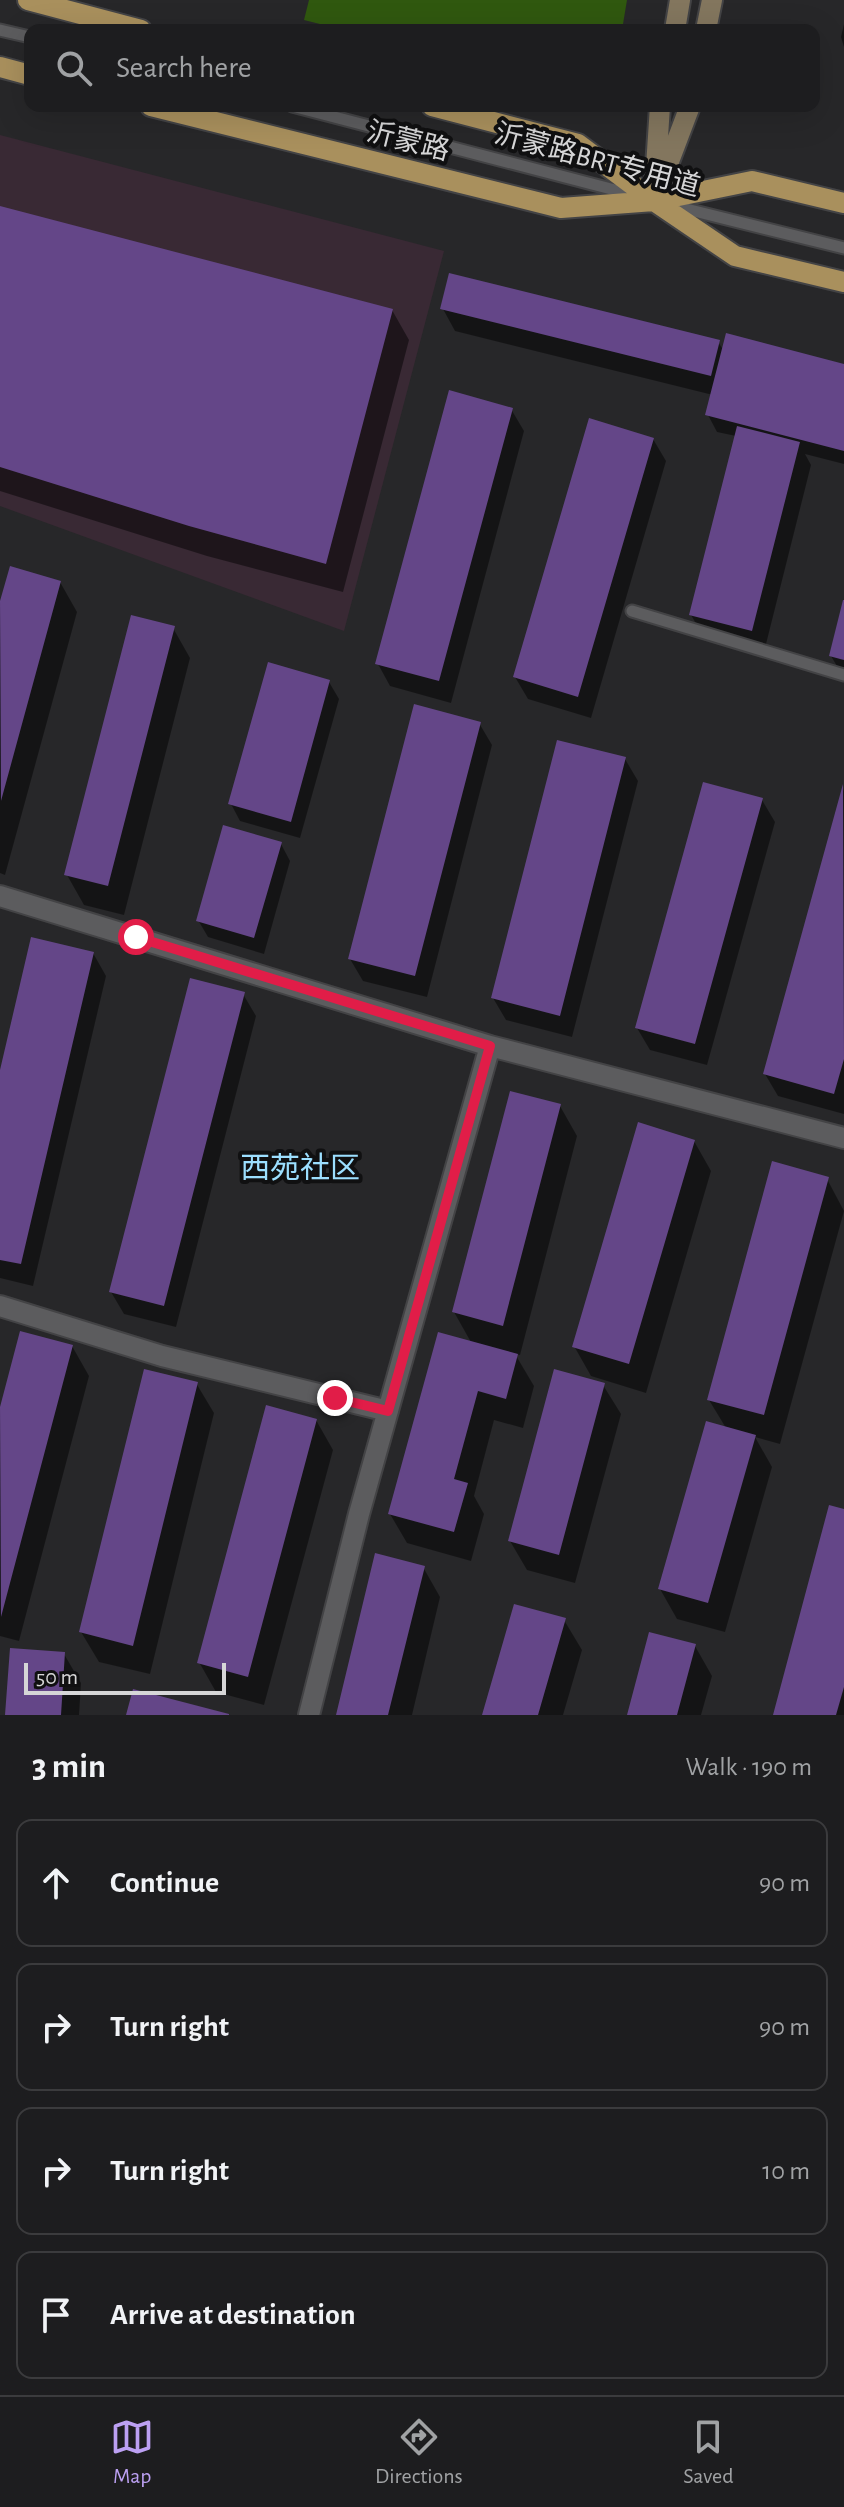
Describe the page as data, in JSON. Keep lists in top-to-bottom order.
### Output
{
  "streets": {
    "main road": ["沂蒙路"],
    "lane": ["沂蒙路BRT专用道"]
  },
  "crossings": [
    ["沂蒙路", "沂蒙路BRT专用道"]
  ],
  "districts": ["西苑社区"],
  "scale_bar": "50 m",
  "page": {
    "search": "Search here",
    "scale": "50 m",
    "heading": ["3 min", "Walk · 190 m"],
    "list": [
      ["Continue", "90 m"],
      ["Turn right", "90 m"],
      ["Turn right", "10 m"],
      "Arrive at destination"
    ],
    "nav": ["Map", "Directions", "Saved"]
  }
}
